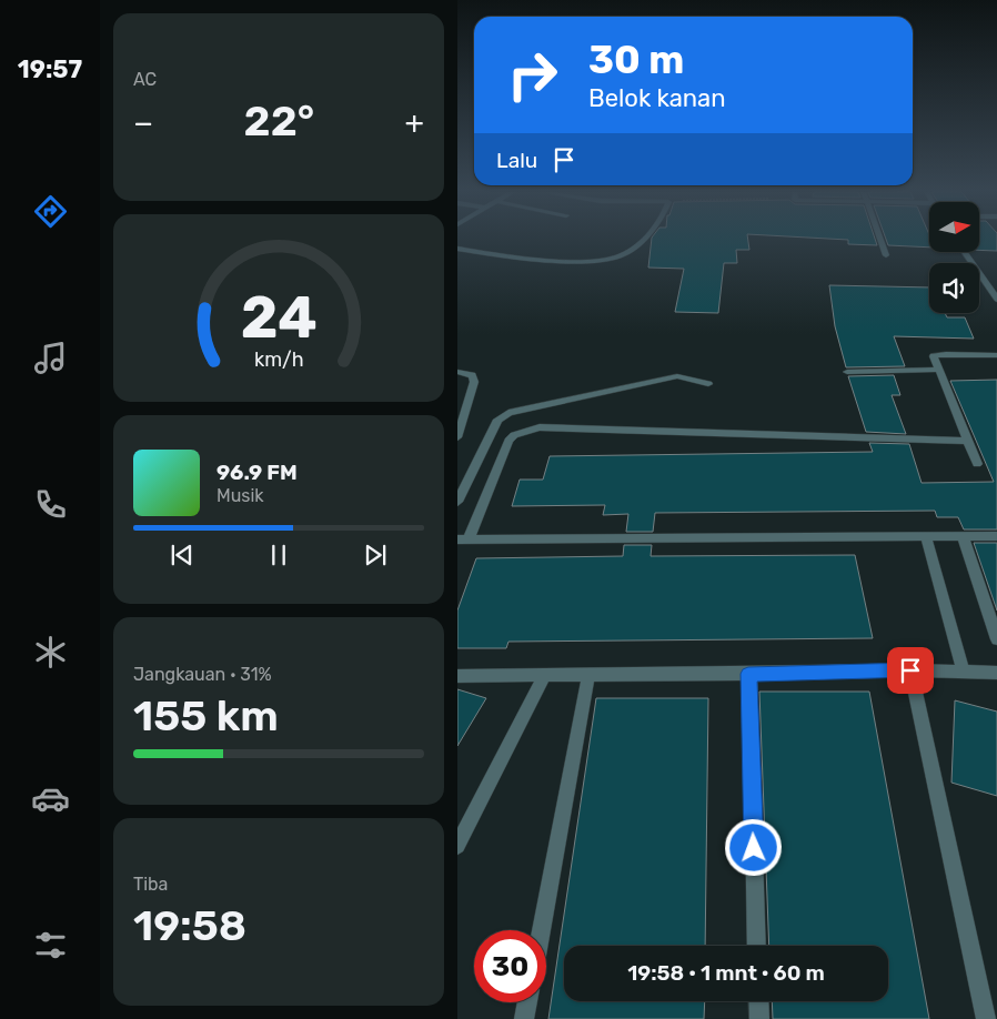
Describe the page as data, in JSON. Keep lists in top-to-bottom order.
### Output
{
  "north": "right",
  "page": {
    "tabs": "19:57",
    "tile": [
      "AC",
      ["Jangkauan · 31%", "155 km"],
      ["Tiba", "19:58"]
    ],
    "turn": ["30 m", "Belok kanan"],
    "heat": ["−", "22°", "+"],
    "then": "Lalu",
    "song": ["96.9 FM", "Musik"],
    "limit": "30",
    "trip": "19:58 · 1 mnt · 60 m",
    "gauge": ["24", "km/h"]
  }
}
